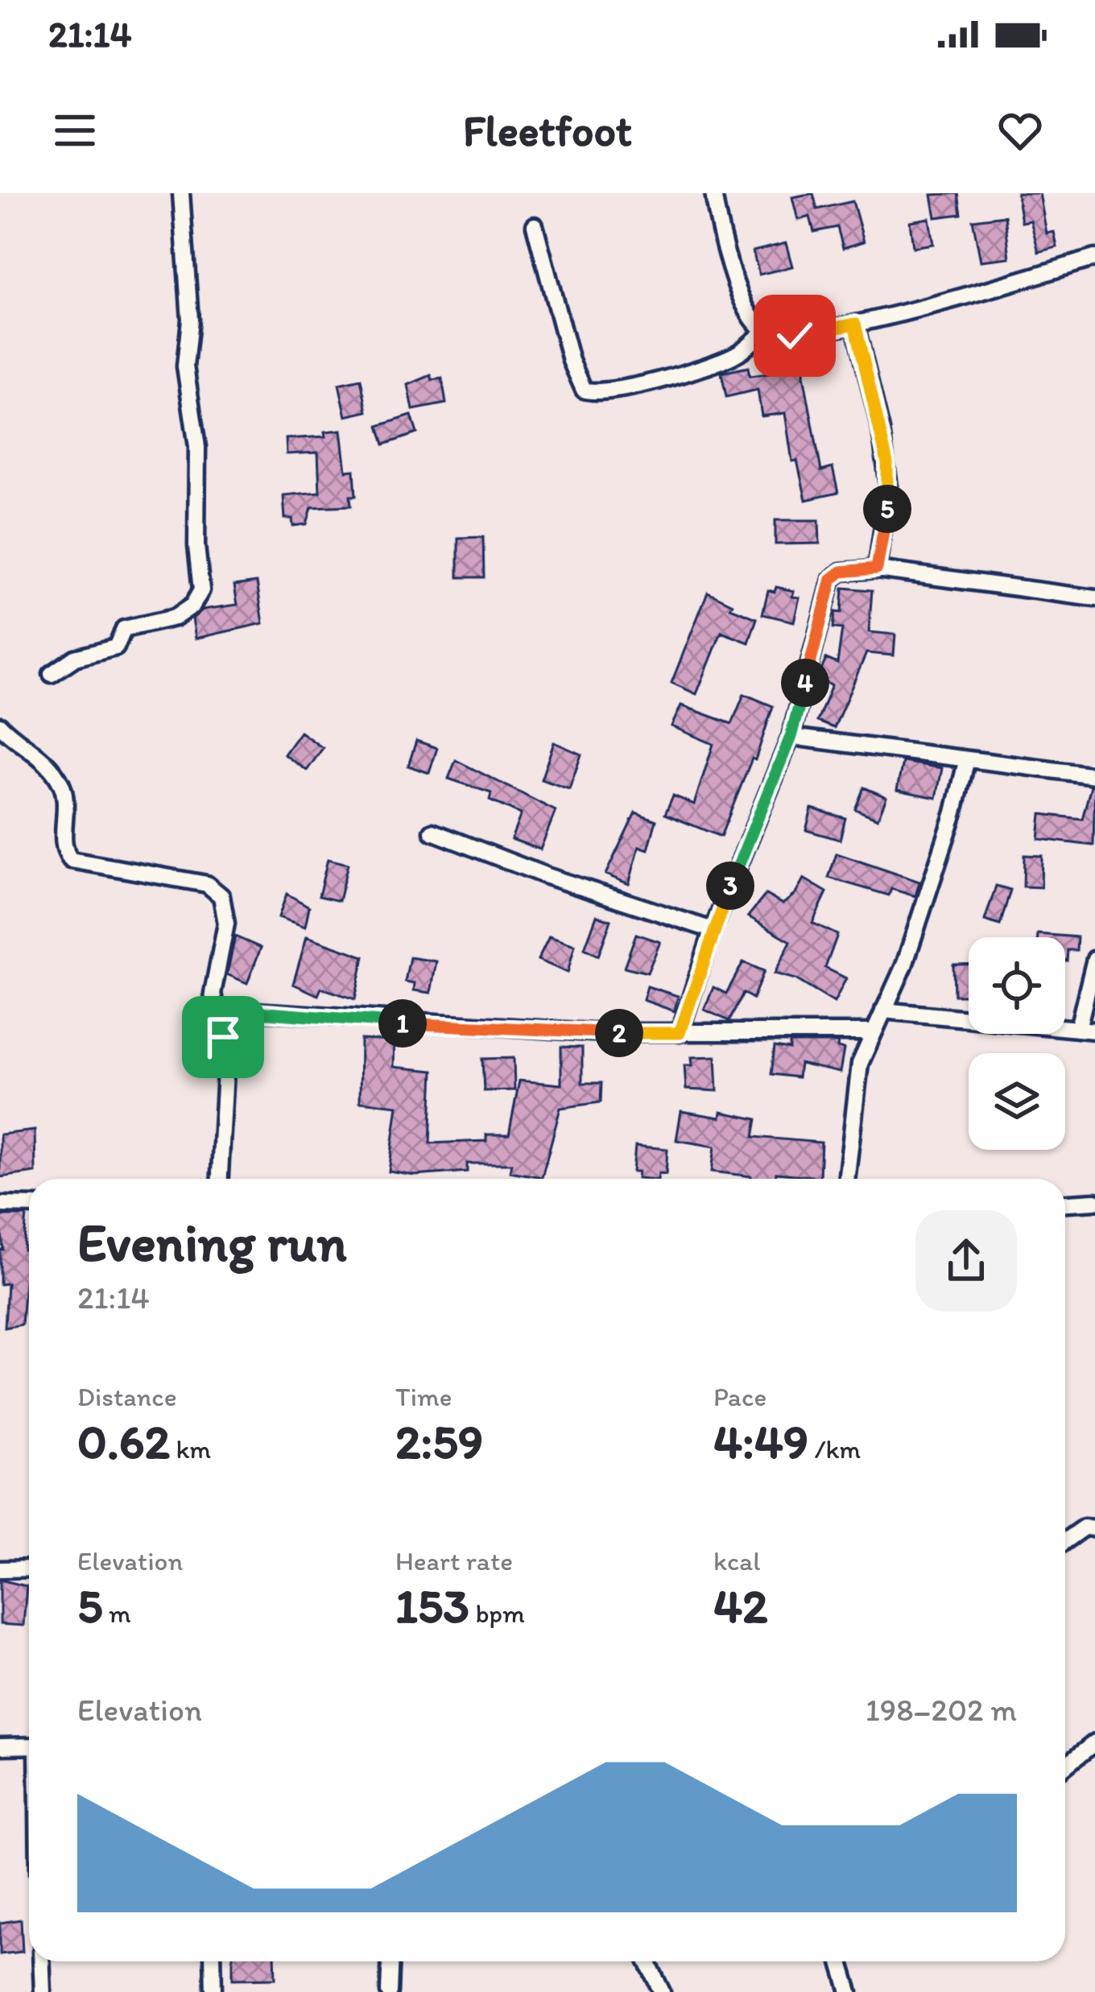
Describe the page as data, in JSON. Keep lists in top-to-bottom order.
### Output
{
  "page": {
    "status": "21:14",
    "header": "Fleetfoot",
    "pins": [
      "5",
      "4",
      "3",
      "1",
      "2"
    ],
    "heading": ["Evening run", "21:14"],
    "stats": [
      ["Distance", "0.62 km"],
      ["Time", "2:59"],
      ["Pace", "4:49 /km"],
      ["Elevation", "5 m"],
      ["Heart rate", "153 bpm"],
      ["kcal", "42"]
    ],
    "chart": ["Elevation", "198–202 m"]
  }
}
